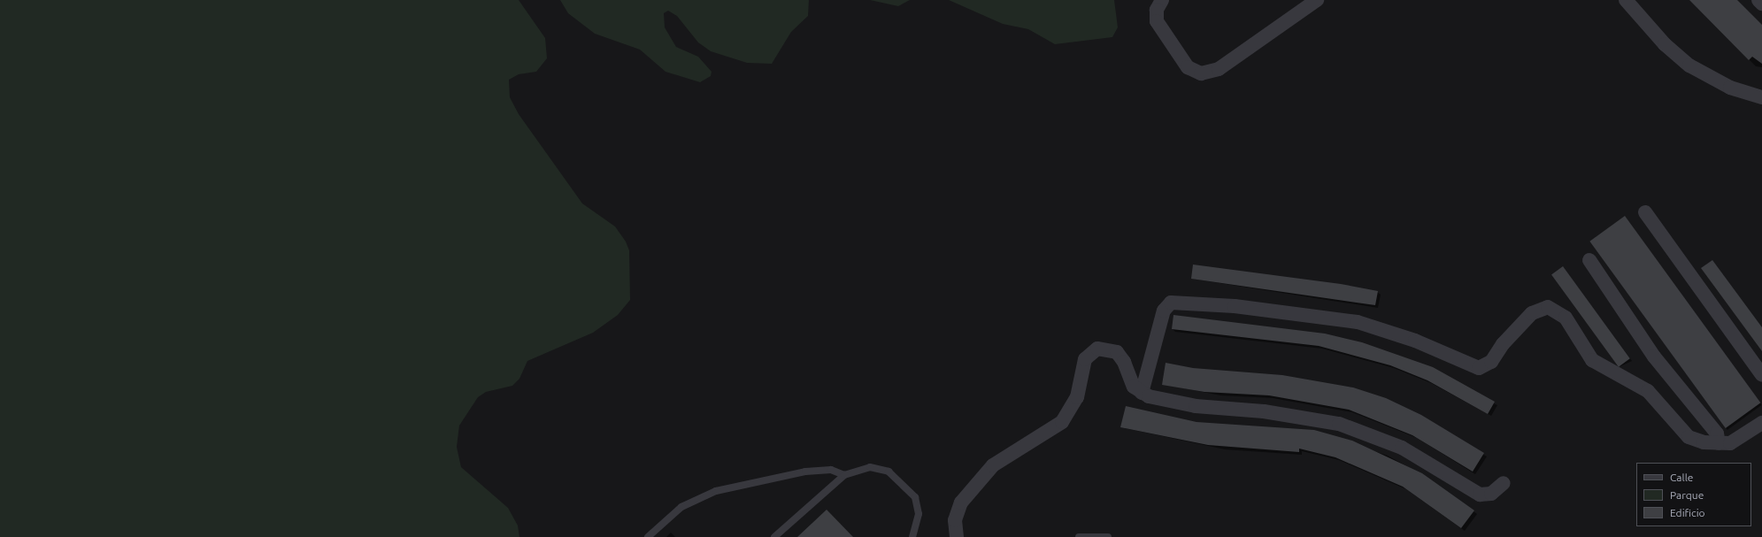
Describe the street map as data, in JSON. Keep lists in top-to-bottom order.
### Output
{
  "legend": ["Calle", "Parque", "Edificio"]
}
